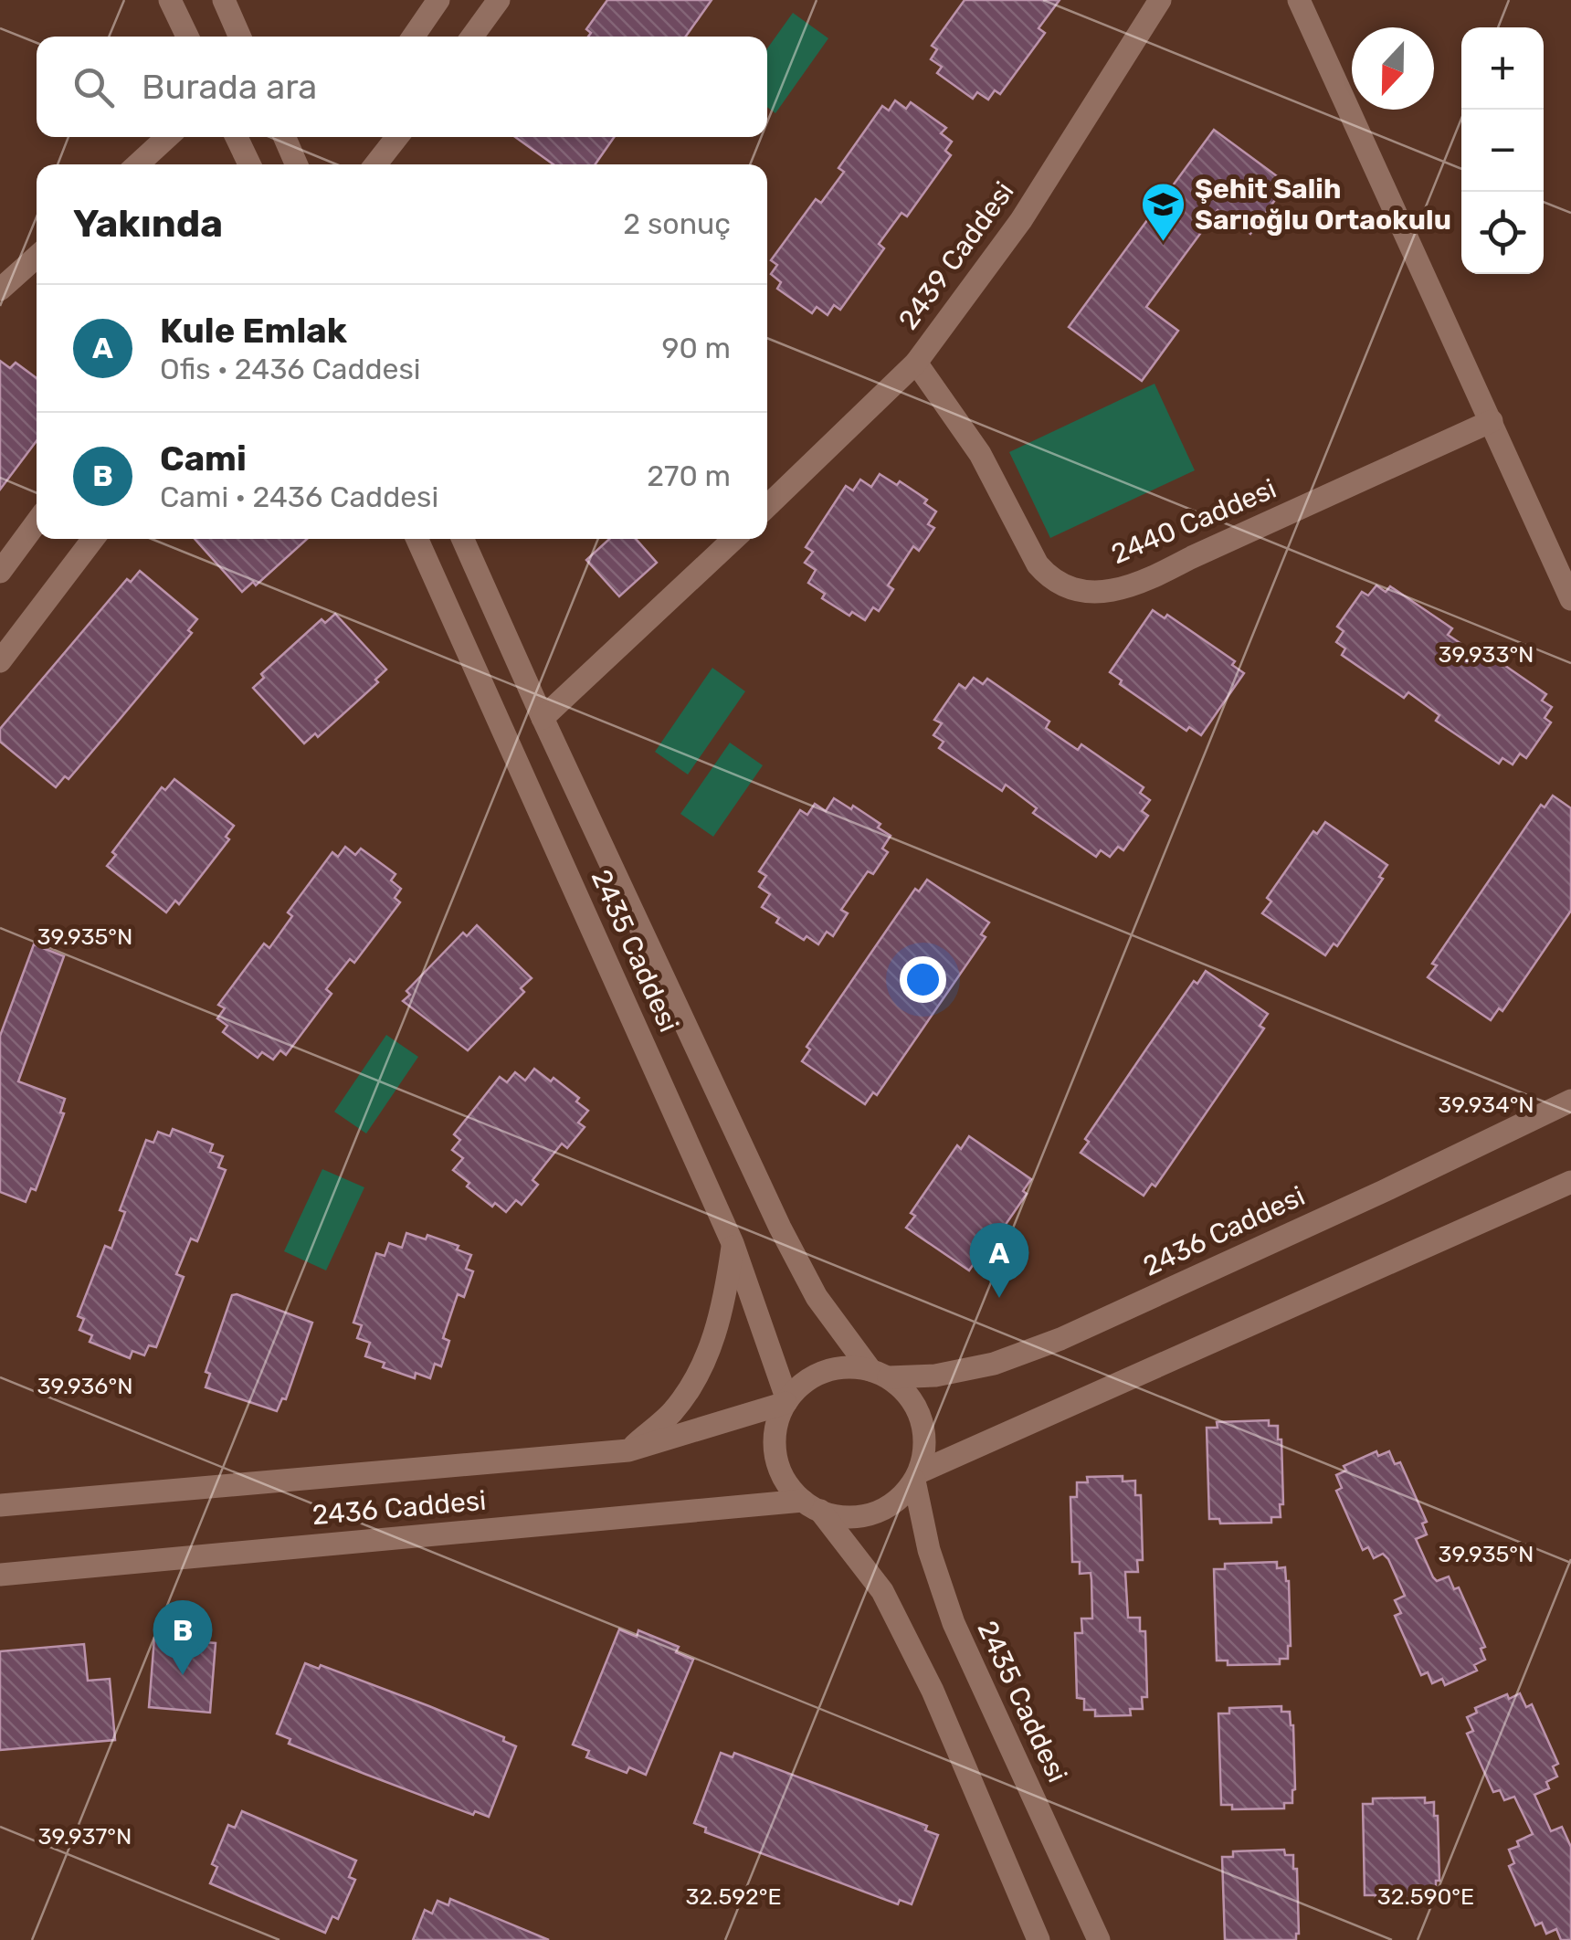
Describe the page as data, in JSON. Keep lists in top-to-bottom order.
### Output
{
  "streets": {
    "street": [
      "2439 Caddesi",
      "2440 Caddesi",
      "2435 Caddesi",
      "2436 Caddesi"
    ]
  },
  "crossings": [
    ["2439 Caddesi", "2440 Caddesi"],
    ["2435 Caddesi", "2436 Caddesi"]
  ],
  "places": {
    "school or university": ["Şehit Salih Sarıoğlu Ortaokulu"]
  },
  "north": "bottom",
  "page": {
    "map_buttons": ["+", "−"],
    "search": "Burada ara",
    "heading": ["Yakında", "2 sonuç"],
    "list": [
      {
        "mark": "A",
        "name": "Kule Emlak",
        "note": "Ofis · 2436 Caddesi",
        "value": "90 m"
      },
      {
        "mark": "B",
        "name": "Cami",
        "note": "Cami · 2436 Caddesi",
        "value": "270 m"
      }
    ],
    "pins": ["A", "B"]
  },
  "coordinates": [
    "39.933°N",
    "39.935°N",
    "39.934°N",
    "39.936°N",
    "39.937°N",
    "32.592°E",
    "32.590°E"
  ]
}
